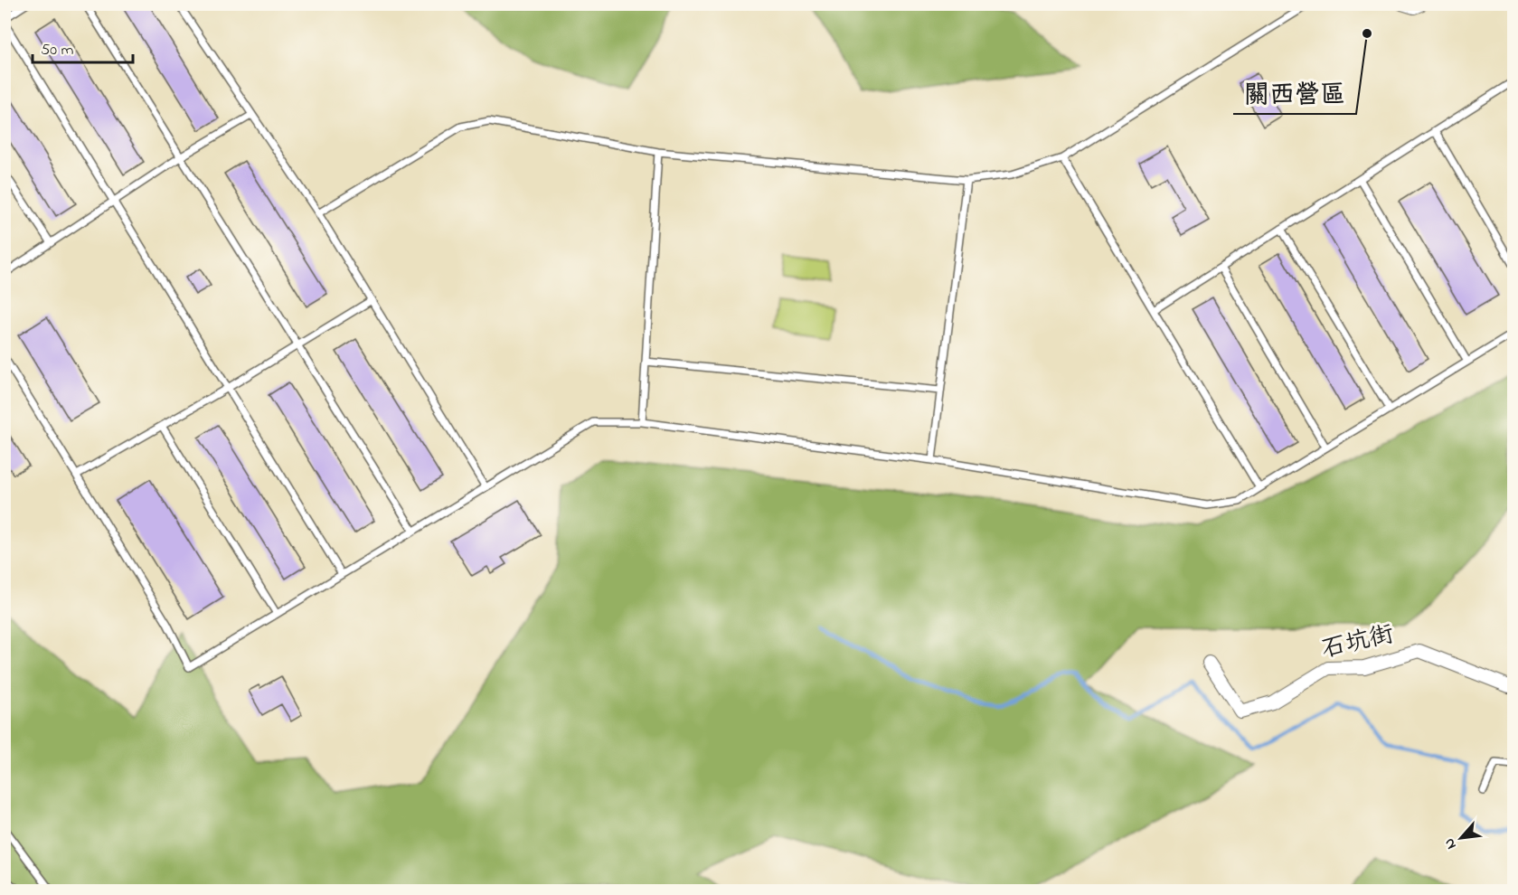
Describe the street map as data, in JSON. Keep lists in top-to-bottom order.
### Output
{
  "streets": {
    "street": ["石坑街"]
  },
  "places": ["關西營區"],
  "scale_bar": "50 m",
  "north": "bottom left"
}
